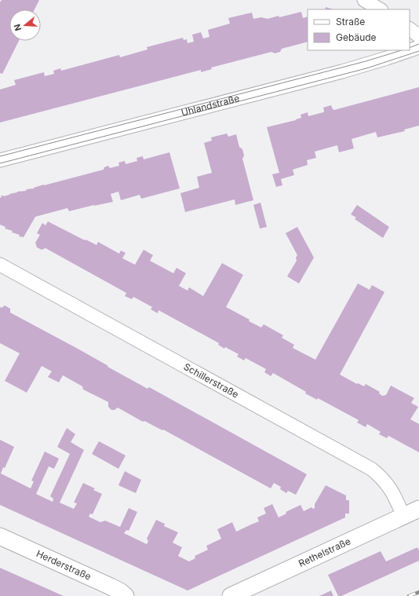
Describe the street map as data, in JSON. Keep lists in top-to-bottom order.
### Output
{
  "streets": {
    "street": [
      "Uhlandstraße",
      "Schillerstraße",
      "Rethelstraße",
      "Herderstraße"
    ]
  },
  "crossings": [
    ["Schillerstraße", "Rethelstraße"]
  ],
  "legend": ["Straße", "Gebäude"],
  "north": "left"
}
